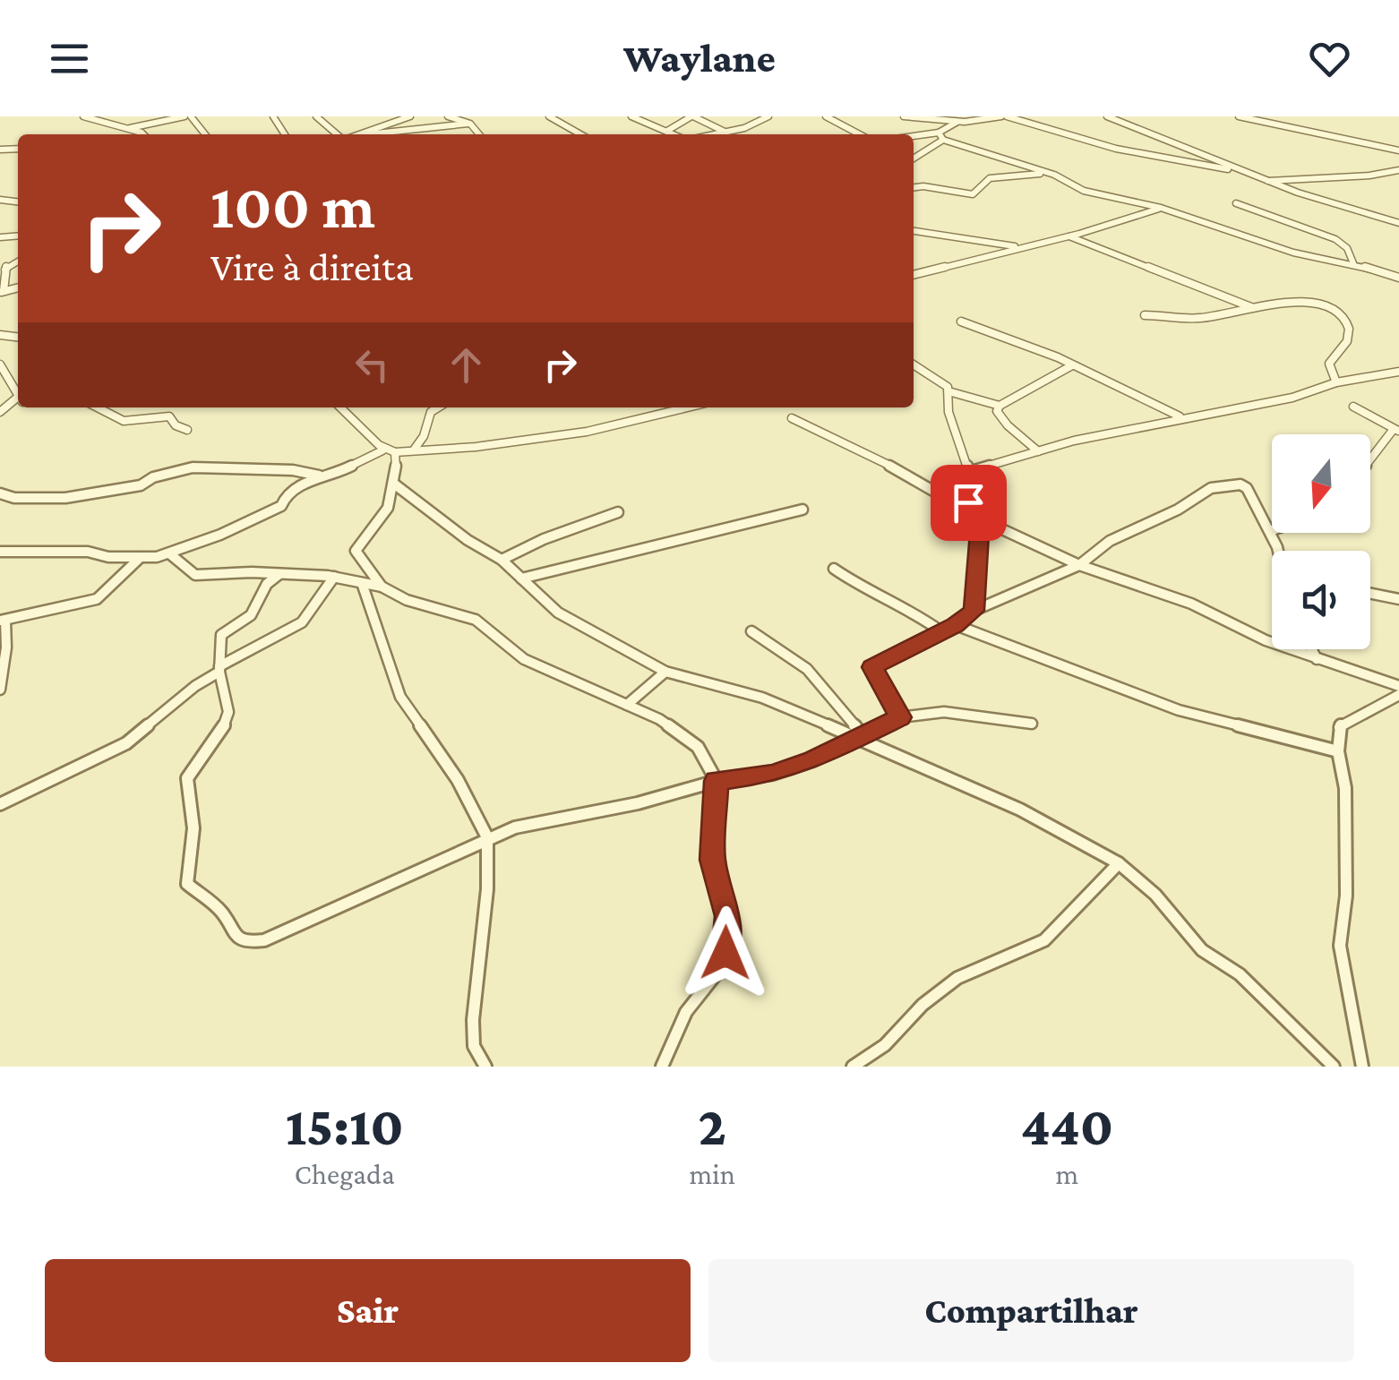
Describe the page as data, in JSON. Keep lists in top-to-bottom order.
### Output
{
  "north": "bottom",
  "page": {
    "header": "Waylane",
    "turn": ["100 m", "Vire à direita"],
    "eta": [
      "15:10",
      "Chegada",
      "2",
      "min",
      "440",
      "m"
    ],
    "buttons": ["Sair", "Compartilhar"]
  }
}
